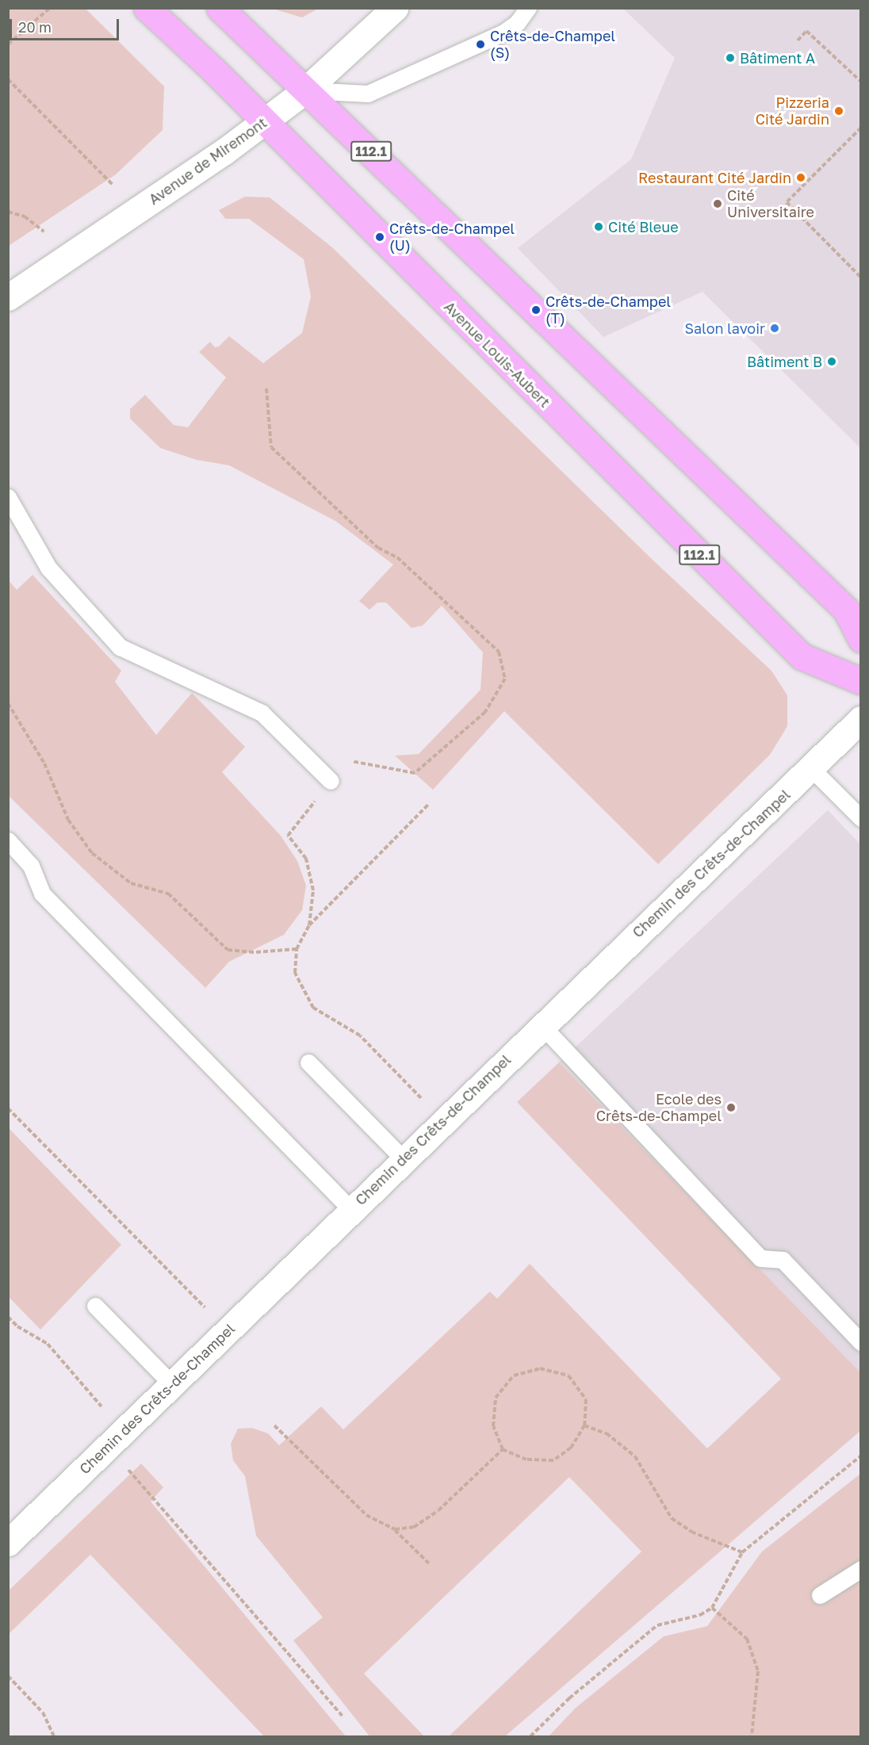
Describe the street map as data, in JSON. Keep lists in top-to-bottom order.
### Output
{
  "streets": {
    "main road": ["112.1", "Avenue Louis-Aubert"],
    "street": ["Avenue de Miremont", "Chemin des Crêts-de-Champel"]
  },
  "crossings": [
    ["112.1", "Avenue de Miremont"],
    ["Avenue de Miremont", "Avenue Louis-Aubert"]
  ],
  "places": [
    "Crêts-de-Champel (S)",
    "Bâtiment A",
    "Pizzeria Cité Jardin",
    "Restaurant Cité Jardin",
    "Cité Universitaire",
    "Cité Bleue",
    "Crêts-de-Champel (U)",
    "Crêts-de-Champel (T)",
    "Salon lavoir",
    "Bâtiment B",
    "Ecole des Crêts-de-Champel"
  ],
  "scale_bar": "20 m"
}
